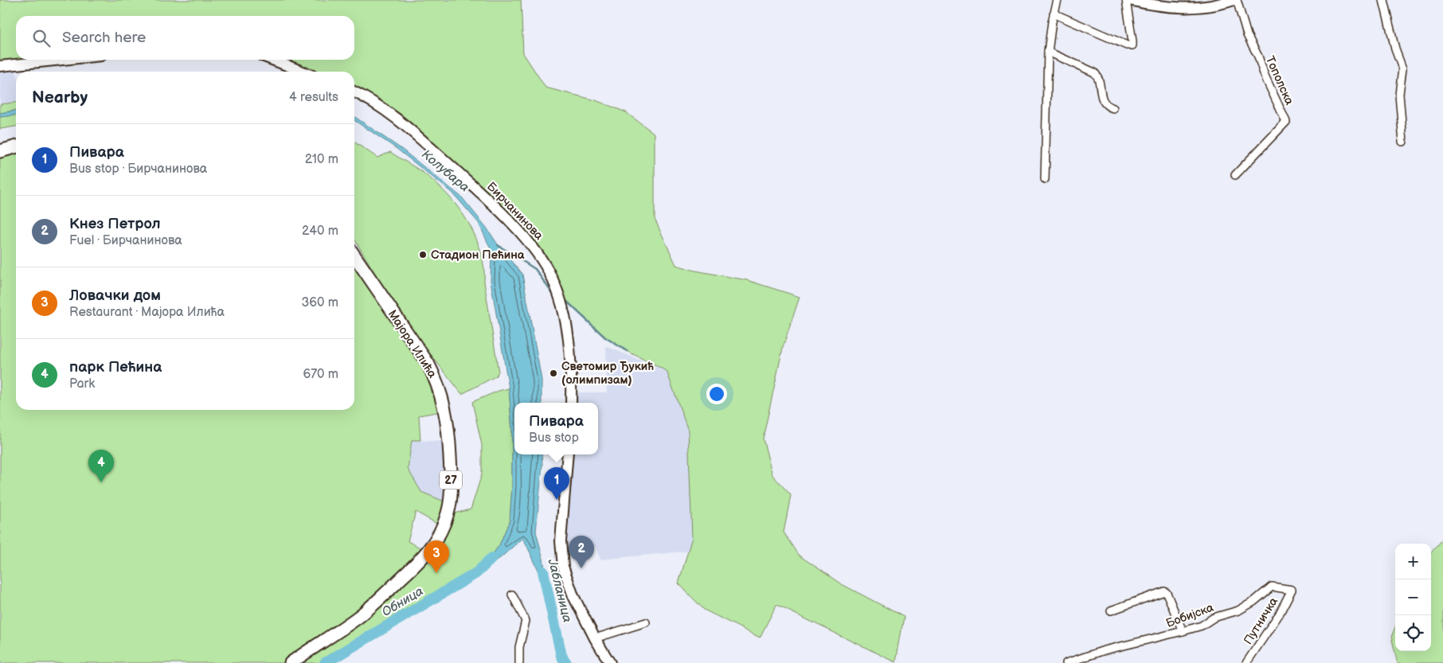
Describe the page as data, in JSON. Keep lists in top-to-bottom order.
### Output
{
  "streets": {
    "main road": ["Бирчанинова", "Мајора Илића", "27"],
    "street": ["Тополска", "Бобијска", "Путничка"]
  },
  "crossings": [
    ["Бобијска", "Путничка"]
  ],
  "water": ["Колубара", "Јабланица", "Обница"],
  "places": ["Стадион Пећина", "Светомир Ђукић (олимпизам)"],
  "page": {
    "search": "Search here",
    "heading": ["Nearby", "4 results"],
    "list": [
      {
        "mark": "1",
        "name": "Пивара",
        "note": "Bus stop · Бирчанинова",
        "value": "210 m"
      },
      {
        "mark": "2",
        "name": "Кнез Петрол",
        "note": "Fuel · Бирчанинова",
        "value": "240 m"
      },
      {
        "mark": "3",
        "name": "Ловачки дом",
        "note": "Restaurant · Мајора Илића",
        "value": "360 m"
      },
      {
        "mark": "4",
        "name": "парк Пећина",
        "note": "Park",
        "value": "670 m"
      }
    ],
    "popup": ["Пивара", "Bus stop"],
    "pins": [
      "4",
      "1",
      "2",
      "3"
    ],
    "map_buttons": ["+", "−"]
  }
}
